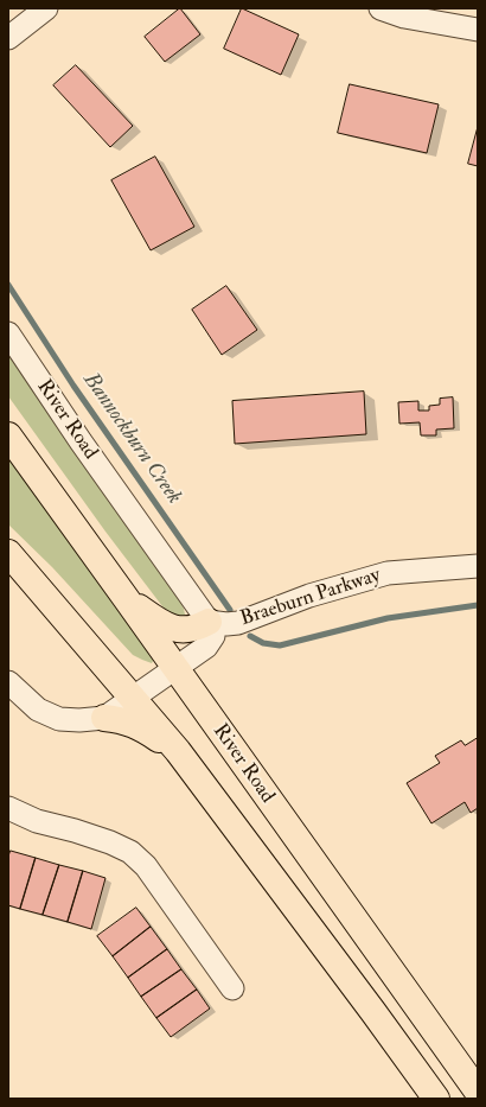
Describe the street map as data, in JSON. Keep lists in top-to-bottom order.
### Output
{
  "streets": {
    "main road": ["River Road"],
    "street": ["Braeburn Parkway"]
  },
  "crossings": [
    ["River Road", "Braeburn Parkway"]
  ],
  "water": ["Bannockburn Creek"]
}
